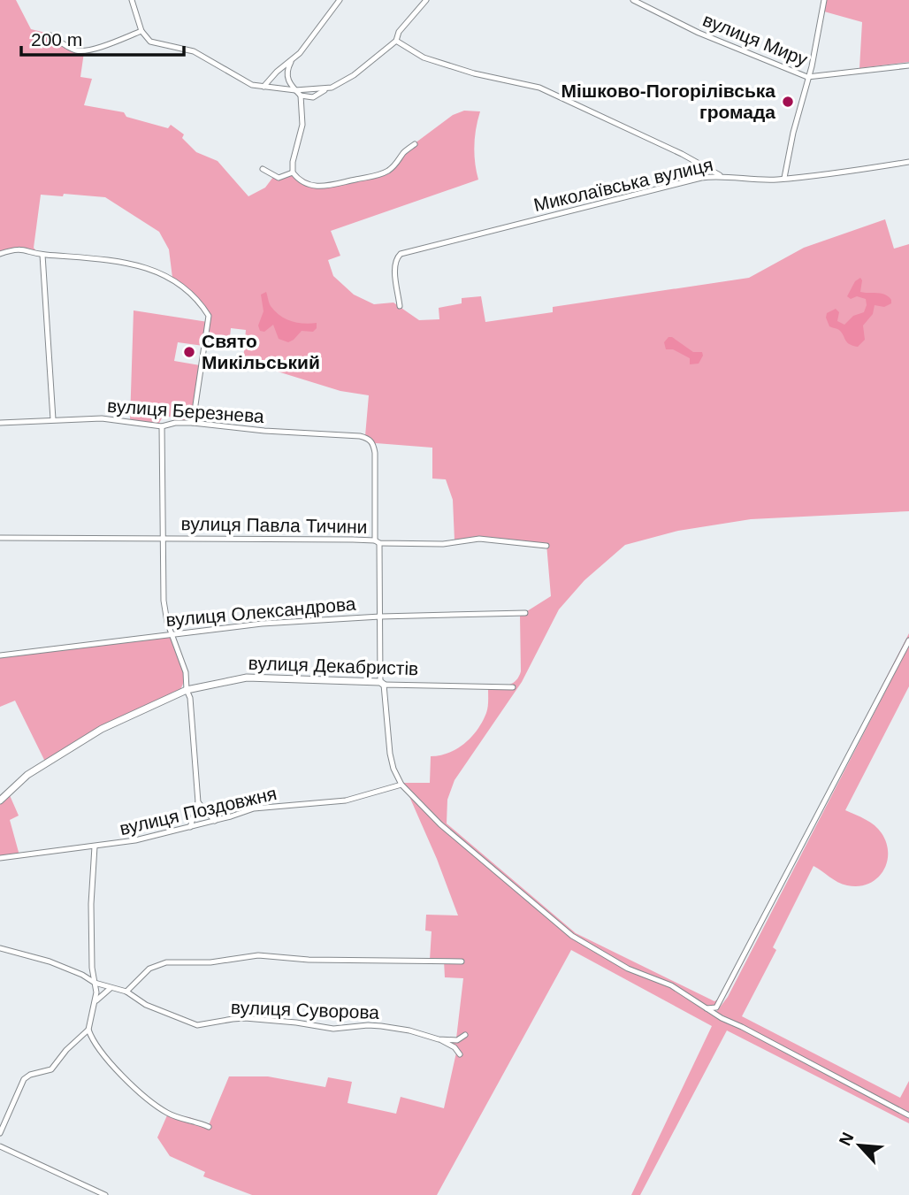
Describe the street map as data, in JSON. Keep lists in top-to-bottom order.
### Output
{
  "streets": {
    "street": [
      "вулиця Миру",
      "Миколаївська вулиця",
      "вулиця Березнева",
      "вулиця Павла Тичини",
      "вулиця Олександрова",
      "вулиця Декабристів",
      "вулиця Поздовжня",
      "вулиця Суворова"
    ]
  },
  "crossings": [
    ["вулиця Березнева", "вулиця Павла Тичини"]
  ],
  "places": ["Мішково-Погорілівська громада", "Свято Микільський"],
  "scale_bar": "200 m",
  "north": "top left"
}
